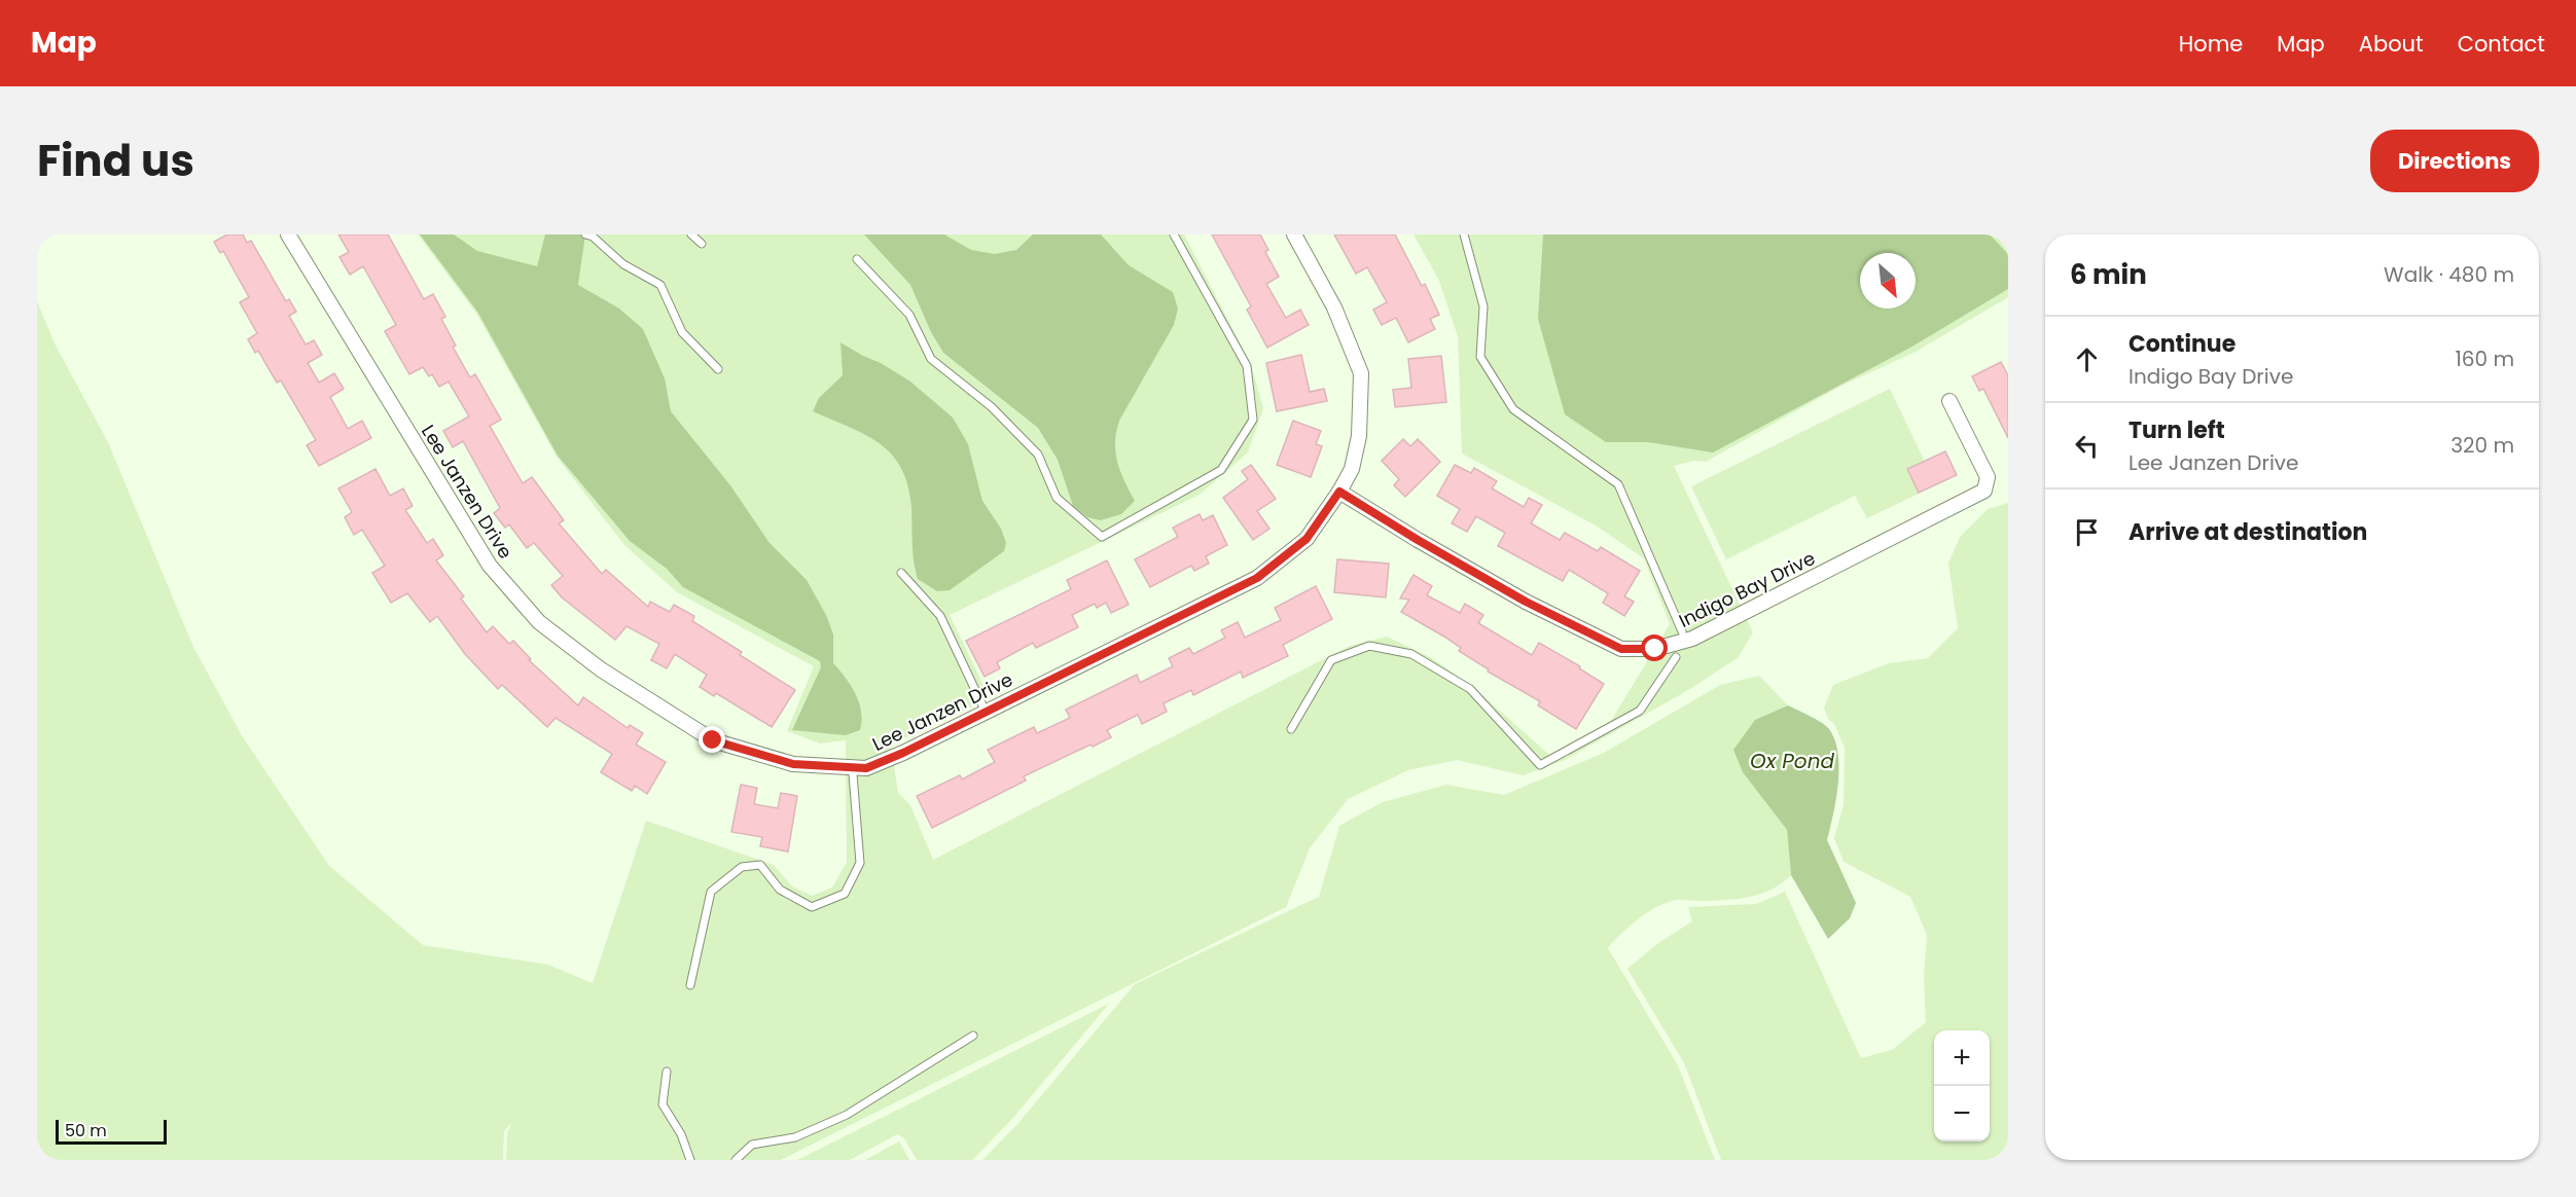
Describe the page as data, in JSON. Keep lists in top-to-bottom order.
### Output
{
  "streets": {
    "street": ["Lee Janzen Drive", "Indigo Bay Drive"]
  },
  "crossings": [
    ["Lee Janzen Drive", "Indigo Bay Drive"]
  ],
  "water": ["Ox Pond"],
  "scale_bar": "50 m",
  "north": "bottom right",
  "page": {
    "header": "Map",
    "nav": [
      "Home",
      "Map",
      "About",
      "Contact"
    ],
    "title": "Find us",
    "buttons": "Directions",
    "heading": ["6 min", "Walk · 480 m"],
    "list": [
      ["Continue", "Indigo Bay Drive", "160 m"],
      ["Turn left", "Lee Janzen Drive", "320 m"],
      "Arrive at destination"
    ],
    "map_buttons": ["+", "−"],
    "scale": "50 m"
  }
}
